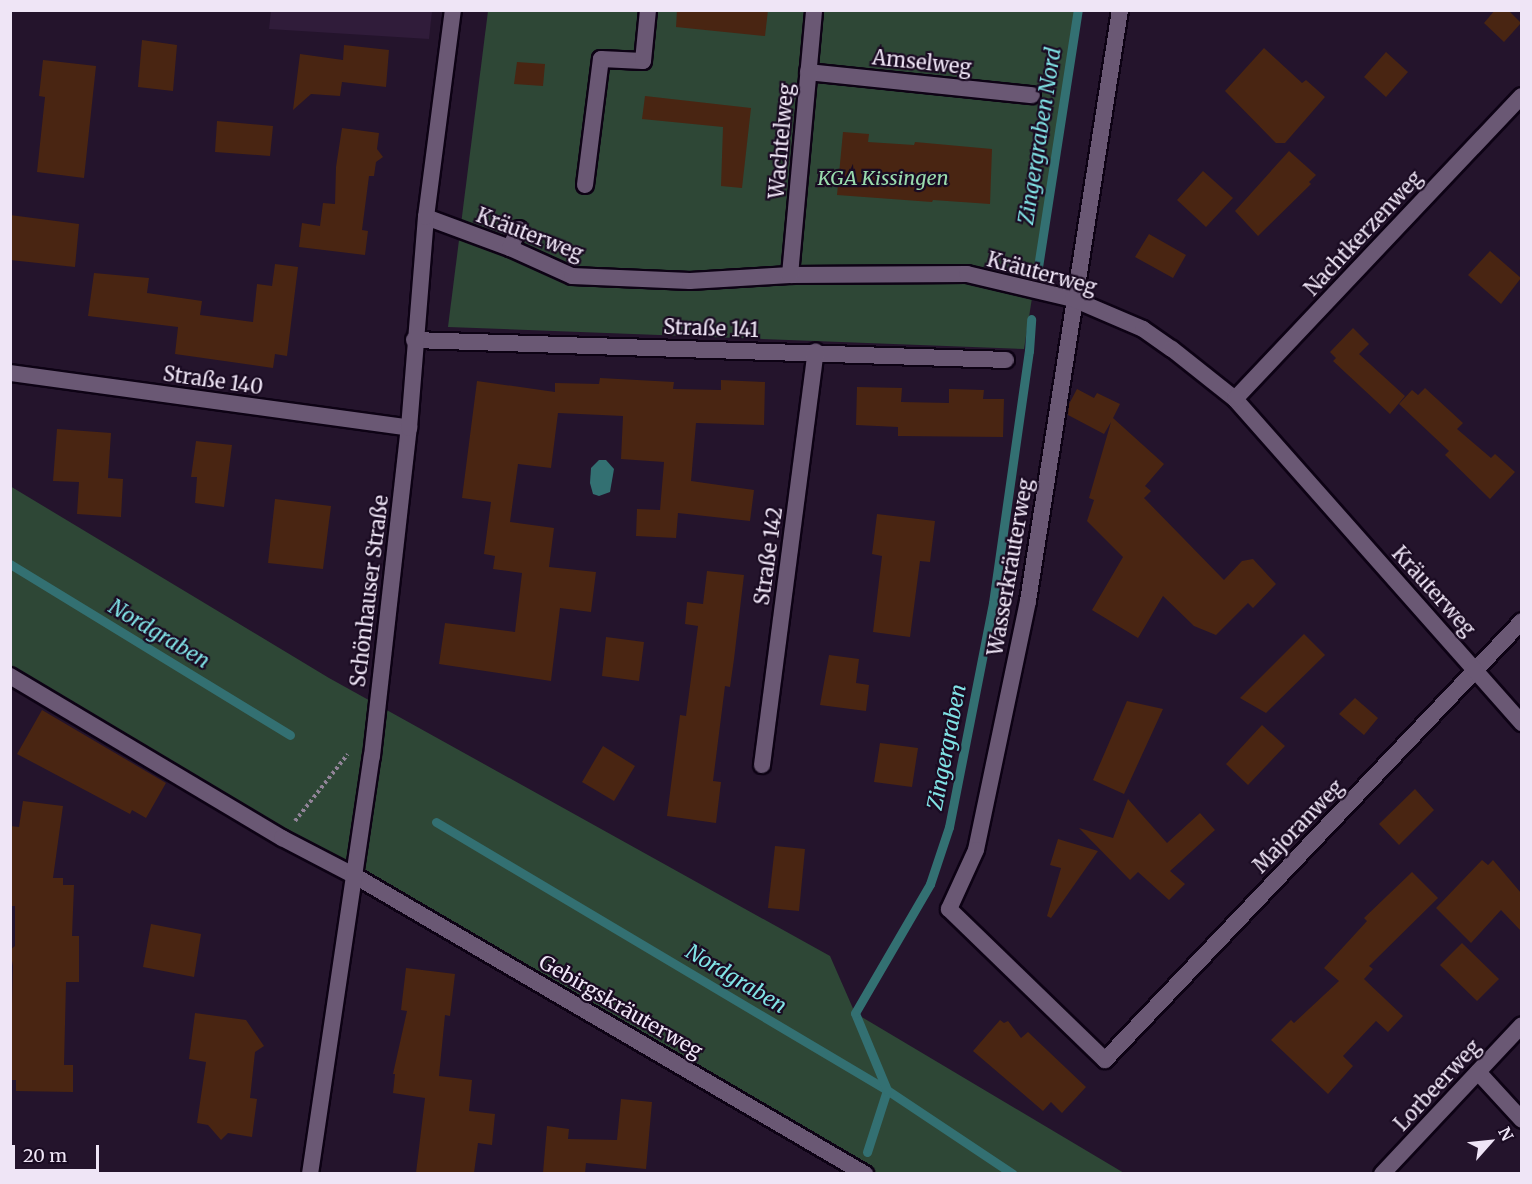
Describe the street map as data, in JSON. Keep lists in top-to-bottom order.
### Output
{
  "streets": {
    "street": [
      "Amselweg",
      "Wachtelweg",
      "Nachtkerzenweg",
      "Kräuterweg",
      "Straße 141",
      "Straße 140",
      "Straße 142",
      "Wasserkräuterweg",
      "Schönhauser Straße",
      "Majoranweg",
      "Gebirgskräuterweg",
      "Lorbeerweg"
    ]
  },
  "crossings": [
    ["Amselweg", "Wachtelweg"],
    ["Wachtelweg", "Kräuterweg"],
    ["Nachtkerzenweg", "Kräuterweg"],
    ["Kräuterweg", "Wasserkräuterweg"],
    ["Kräuterweg", "Schönhauser Straße"],
    ["Kräuterweg", "Majoranweg"],
    ["Straße 141", "Straße 142"],
    ["Straße 141", "Schönhauser Straße"],
    ["Straße 140", "Schönhauser Straße"],
    ["Wasserkräuterweg", "Majoranweg"],
    ["Schönhauser Straße", "Gebirgskräuterweg"]
  ],
  "water": ["Zingergraben Nord", "Nordgraben", "Zingergraben"],
  "parks": ["KGA Kissingen"],
  "scale_bar": "20 m",
  "north": "top right"
}
